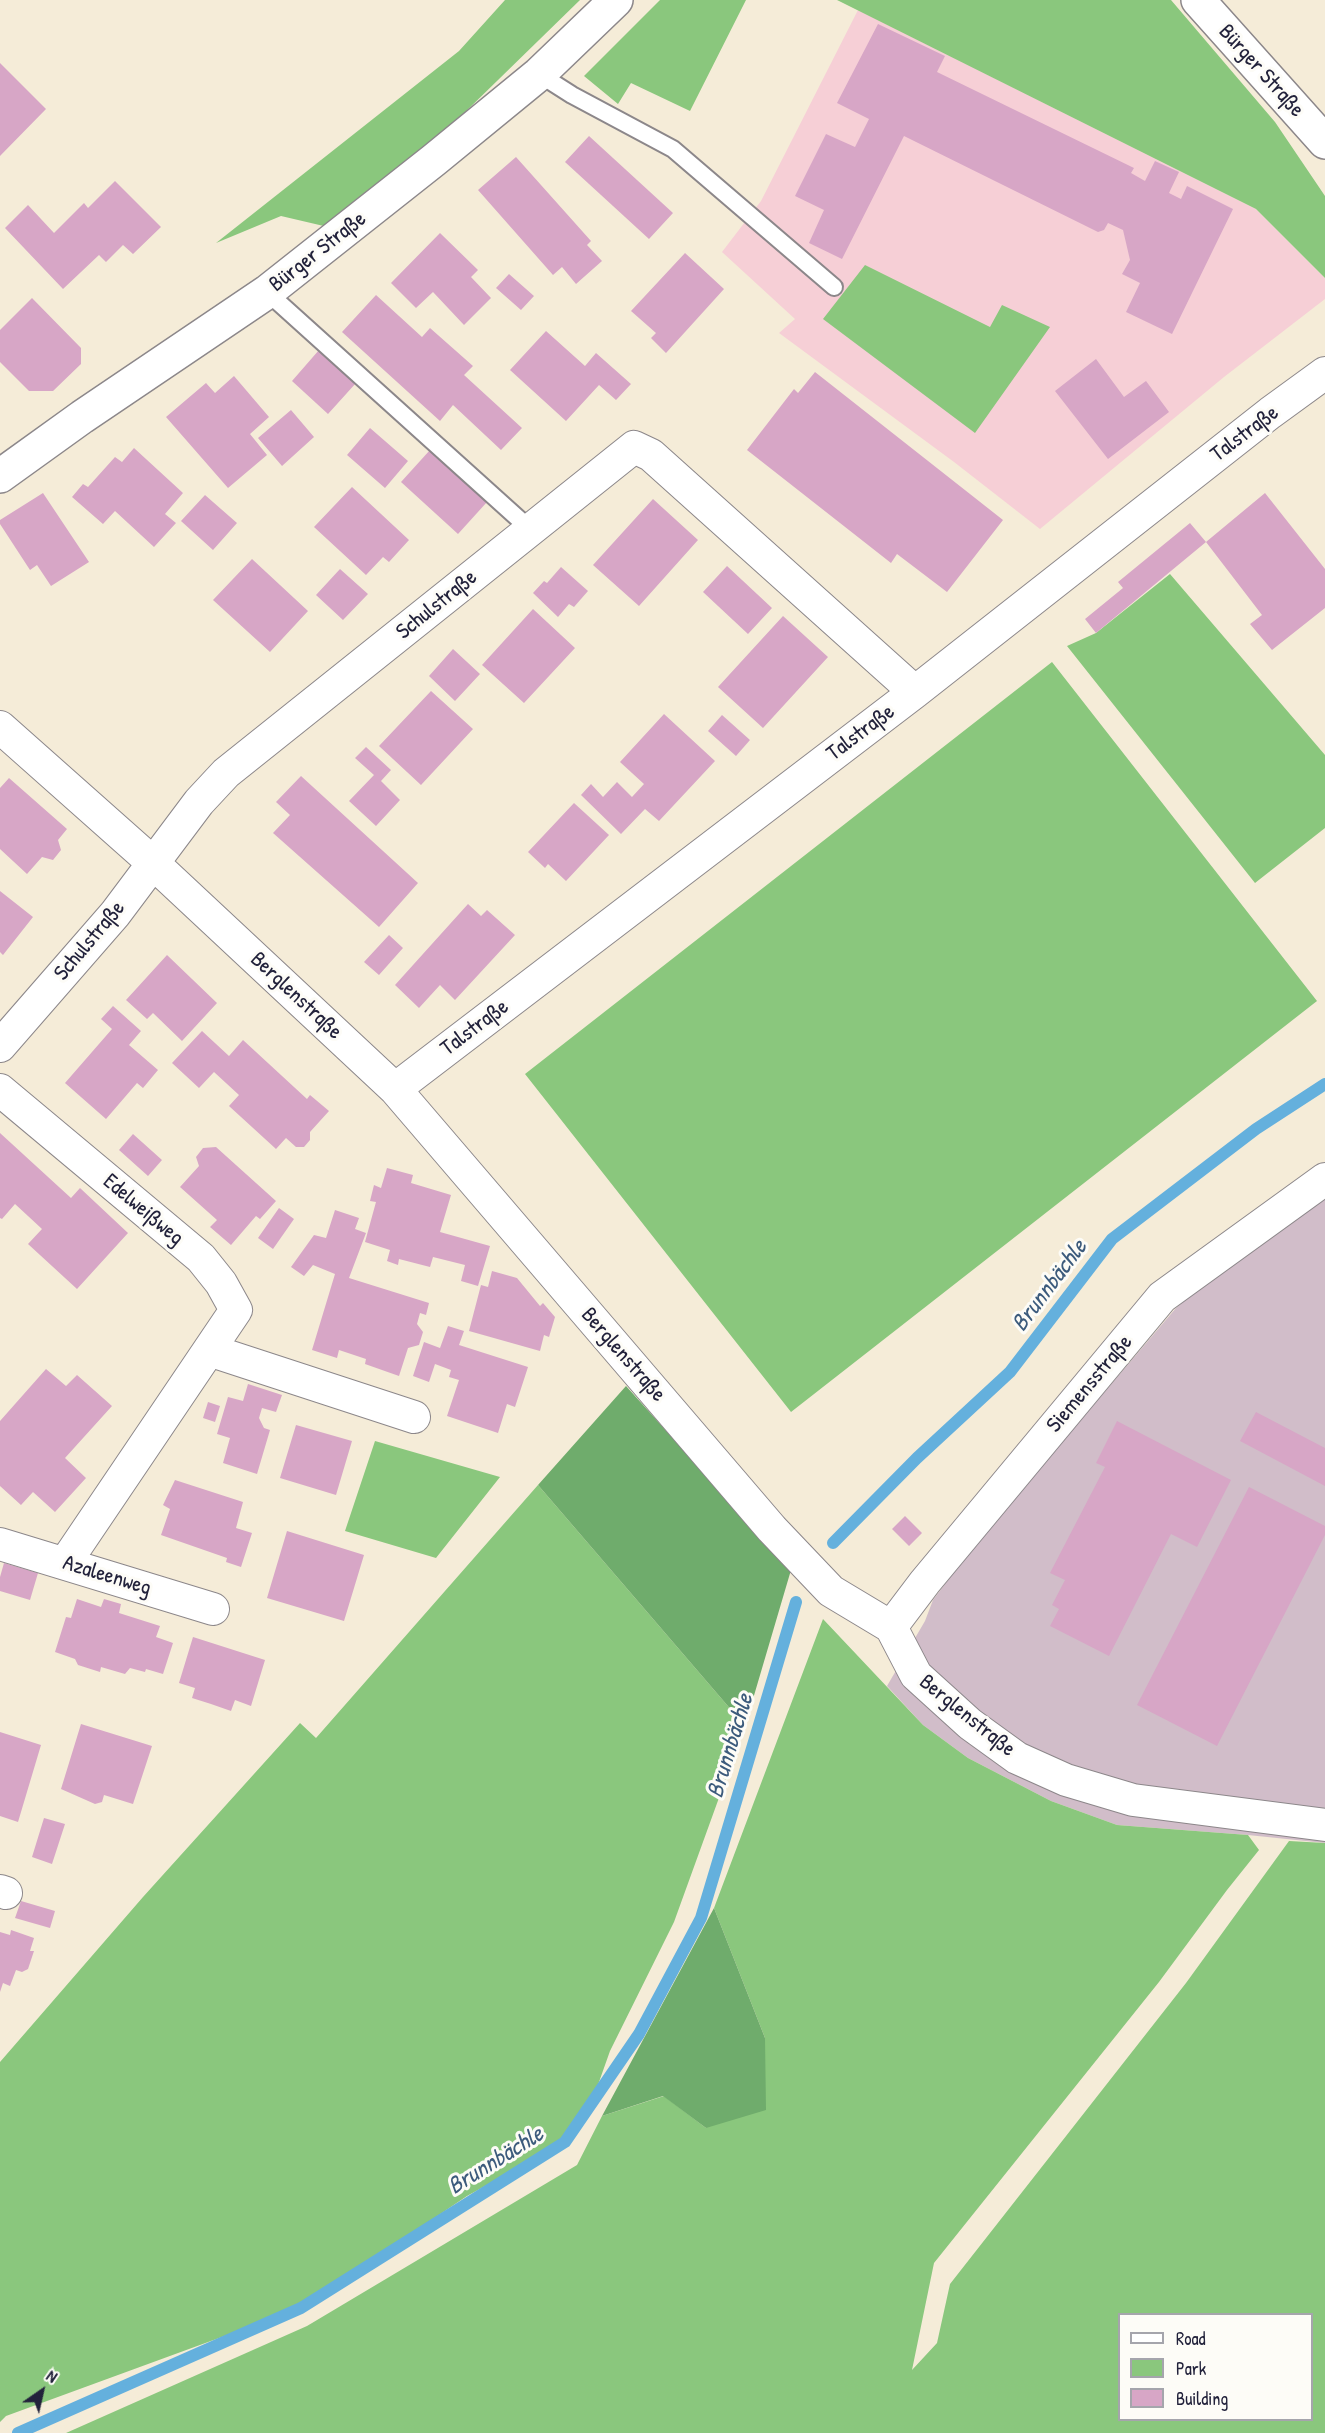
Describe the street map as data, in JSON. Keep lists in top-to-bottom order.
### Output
{
  "streets": {
    "street": [
      "Bürger Straße",
      "Talstraße",
      "Schulstraße",
      "Berglenstraße",
      "Edelweißweg",
      "Siemensstraße",
      "Azaleenweg"
    ]
  },
  "crossings": [
    ["Talstraße", "Schulstraße"],
    ["Talstraße", "Berglenstraße"],
    ["Schulstraße", "Berglenstraße"],
    ["Berglenstraße", "Siemensstraße"],
    ["Edelweißweg", "Azaleenweg"]
  ],
  "water": ["Brunnbächle"],
  "legend": ["Road", "Park", "Building"],
  "north": "top right"
}
